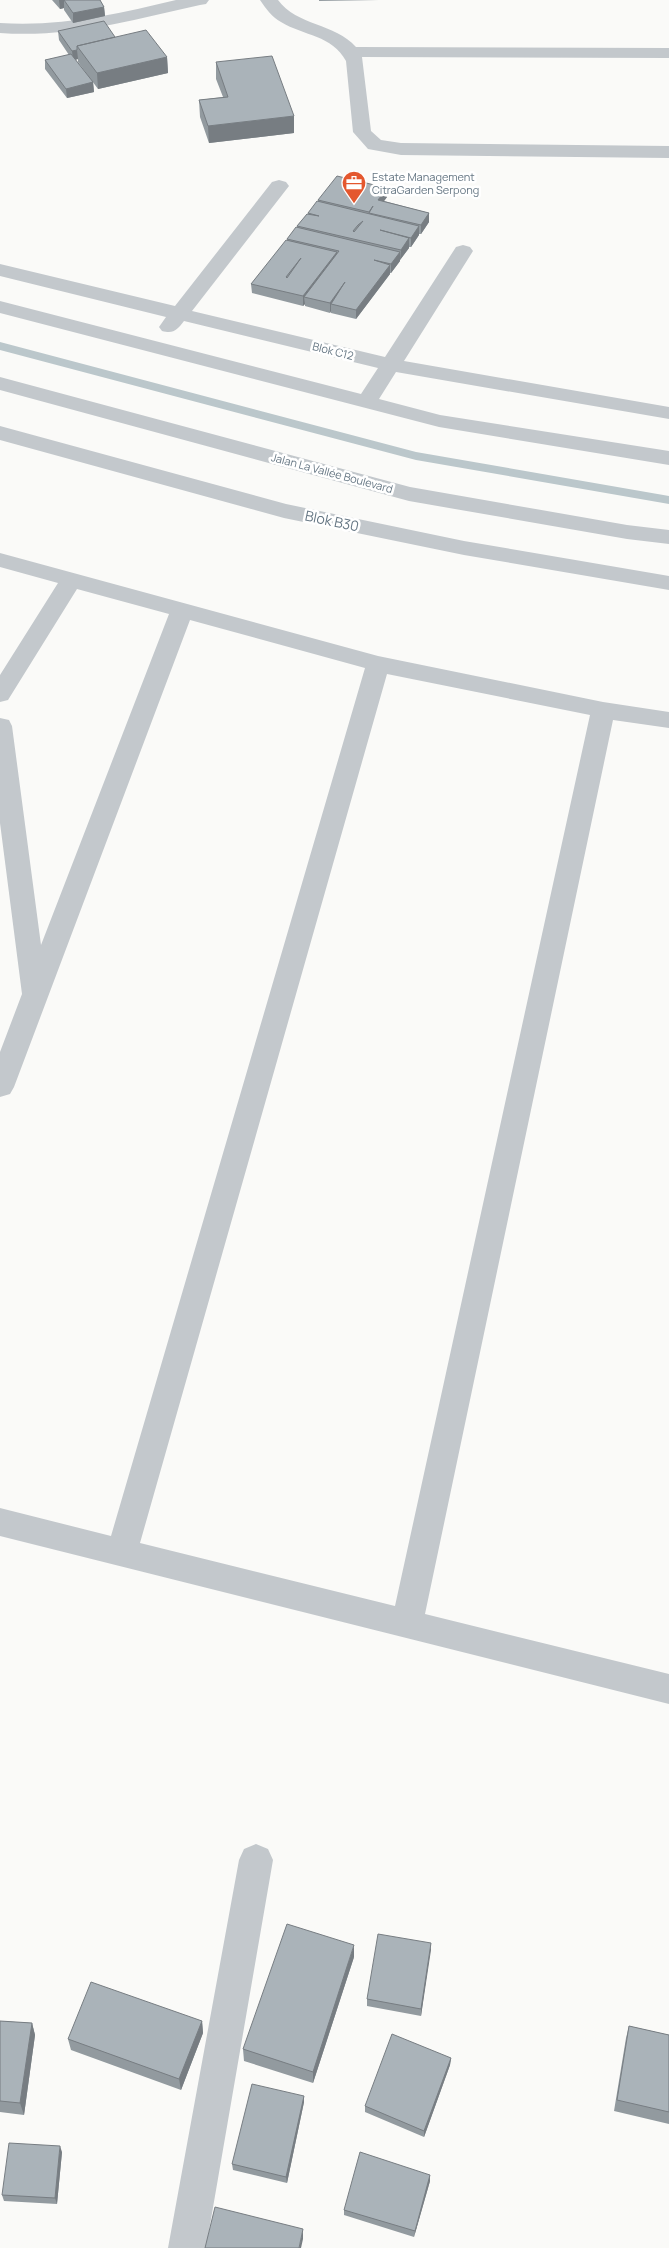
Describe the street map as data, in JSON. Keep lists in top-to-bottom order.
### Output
{
  "streets": {
    "street": ["Blok C12", "Jalan La Vallée Boulevard", "Blok B30"]
  },
  "places": {
    "office": ["Estate Management CitraGarden Serpong"]
  }
}
